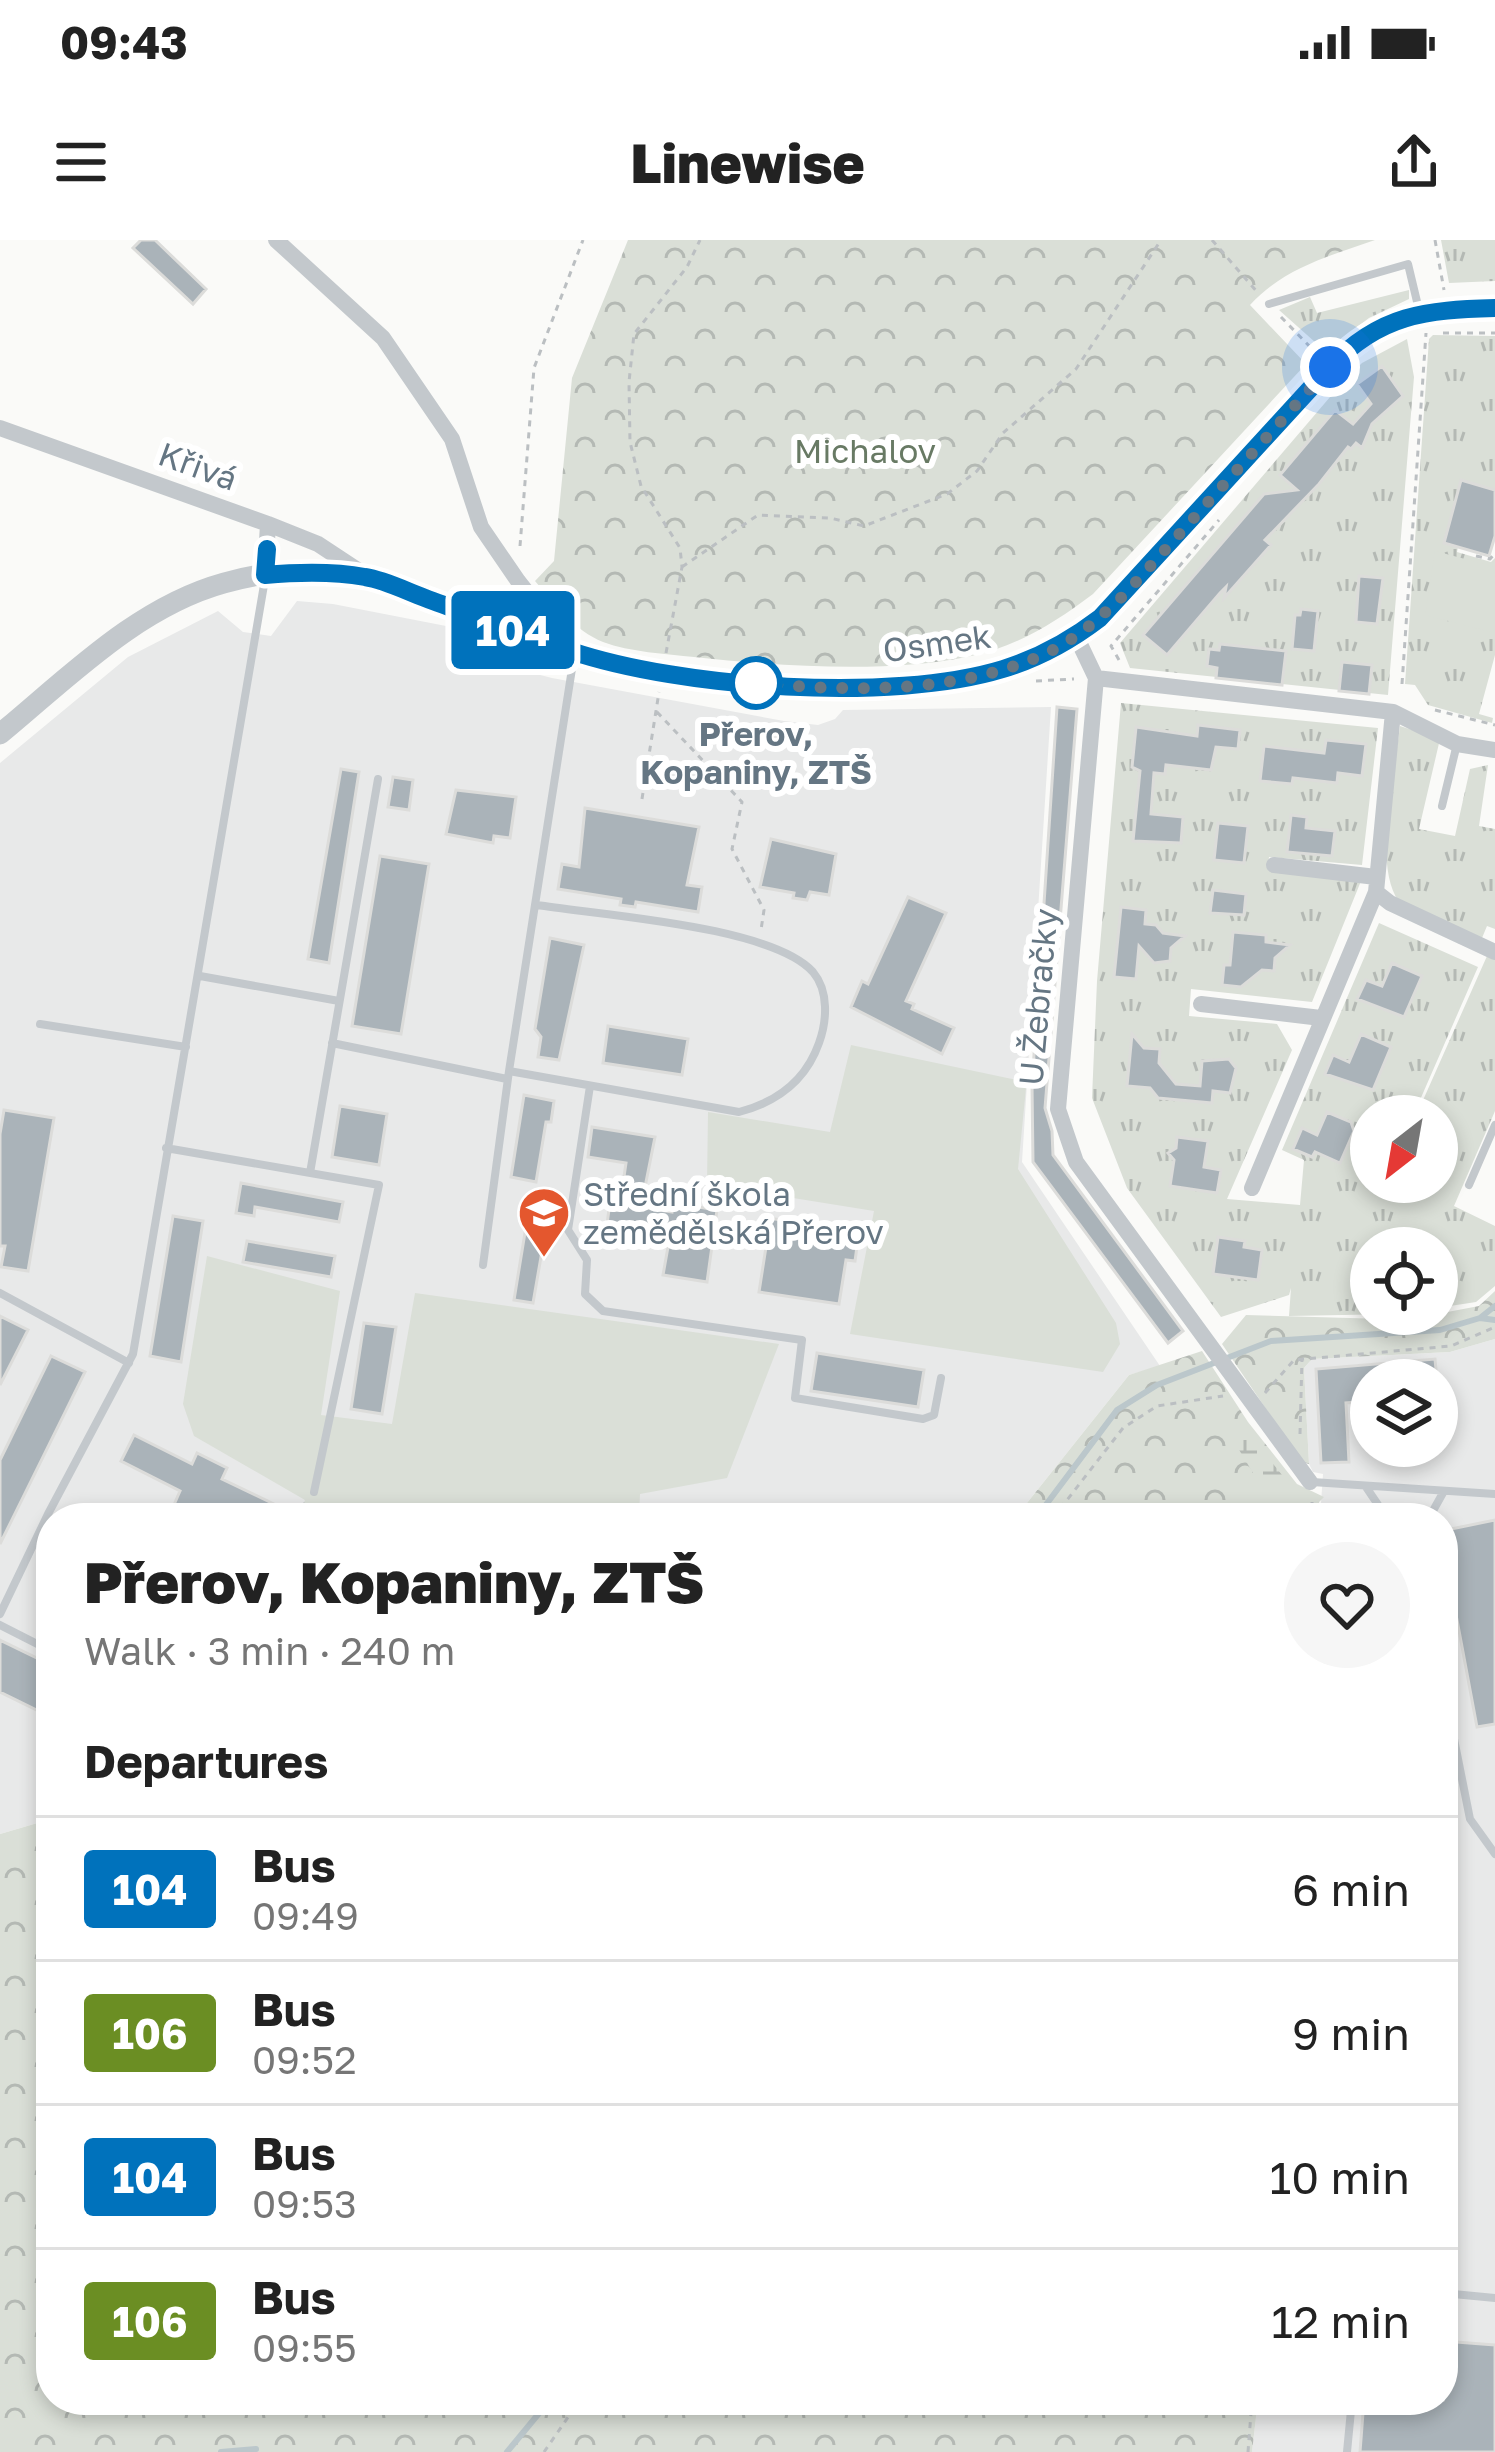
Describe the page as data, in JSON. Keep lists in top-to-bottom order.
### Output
{
  "streets": {
    "street": ["Křivá", "Osmek", "U Žebračky"]
  },
  "crossings": [
    ["Křivá", "Osmek"]
  ],
  "parks": ["Michalov"],
  "places": {
    "other": ["Přerov, Kopaniny, ZTŠ"],
    "school or university": ["Střední škola zemědělská Přerov"]
  },
  "lines": ["bus line 104"],
  "north": "bottom left",
  "page": {
    "status": "09:43",
    "header": "Linewise",
    "on_map": "104",
    "heading": [
      ["Přerov, Kopaniny, ZTŠ", "Walk · 3 min · 240 m"],
      "Departures"
    ],
    "list": [
      {
        "mark": "104",
        "name": "Bus",
        "note": "09:49",
        "value": "6 min"
      },
      {
        "mark": "106",
        "name": "Bus",
        "note": "09:52",
        "value": "9 min"
      },
      {
        "mark": "104",
        "name": "Bus",
        "note": "09:53",
        "value": "10 min"
      },
      {
        "mark": "106",
        "name": "Bus",
        "note": "09:55",
        "value": "12 min"
      }
    ]
  }
}
